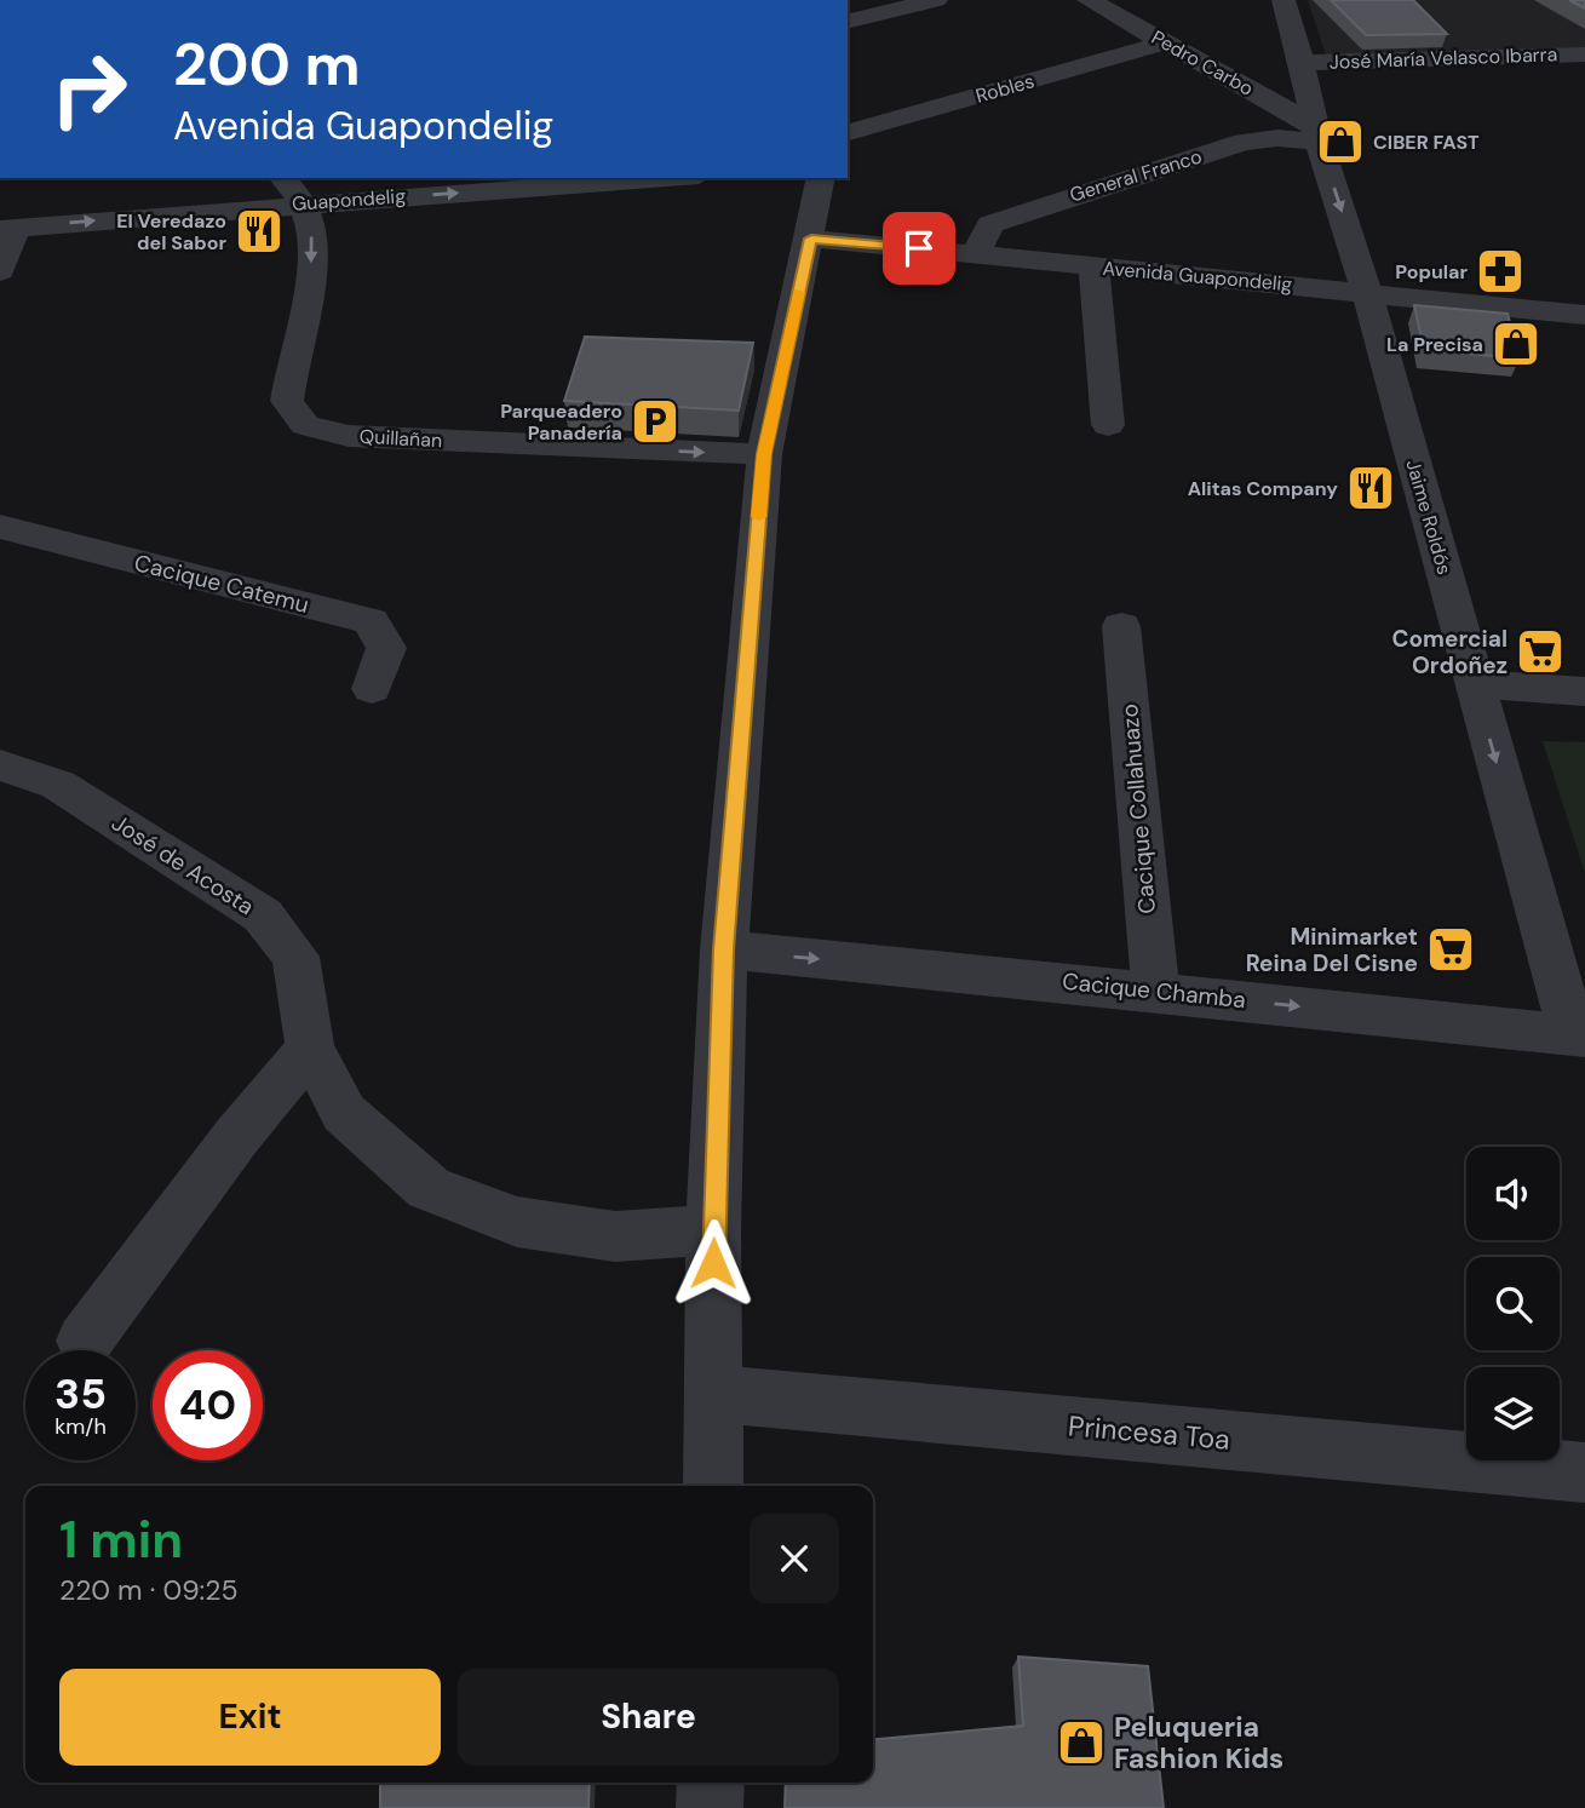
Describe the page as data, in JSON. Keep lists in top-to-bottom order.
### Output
{
  "streets": {
    "street": [
      "José María Velasco Ibarra",
      "Pedro Carbo",
      "Robles",
      "General Franco",
      "Guapondelig",
      "Avenida Guapondelig",
      "Quillañan",
      "Jaime Roldós",
      "Cacique Catemu",
      "Cacique Collahuazo",
      "José de Acosta",
      "Cacique Chamba",
      "Princesa Toa"
    ]
  },
  "crossings": [
    ["José María Velasco Ibarra", "Jaime Roldós"],
    ["Pedro Carbo", "Robles"],
    ["Pedro Carbo", "General Franco"],
    ["Pedro Carbo", "Jaime Roldós"],
    ["General Franco", "Avenida Guapondelig"],
    ["General Franco", "Jaime Roldós"],
    ["Guapondelig", "Quillañan"],
    ["Avenida Guapondelig", "Jaime Roldós"],
    ["Jaime Roldós", "Cacique Chamba"],
    ["Cacique Collahuazo", "Cacique Chamba"]
  ],
  "one_way": ["Guapondelig", "Jaime Roldós", "Cacique Chamba"],
  "places": {
    "shop": ["CIBER FAST", "La Precisa", "Peluqueria Fashion Kids"],
    "restaurant": ["El Veredazo del Sabor", "Alitas Company"],
    "pharmacy": ["Popular"],
    "parking": ["Parqueadero Panadería"],
    "supermarket": ["Comercial Ordoñez", "Minimarket Reina Del Cisne"]
  },
  "page": {
    "turn": ["200 m", "Avenida Guapondelig"],
    "speed": "35 km/h",
    "limit": "40",
    "heading": ["1 min", "220 m · 09:25"],
    "buttons": ["Exit", "Share"]
  }
}
